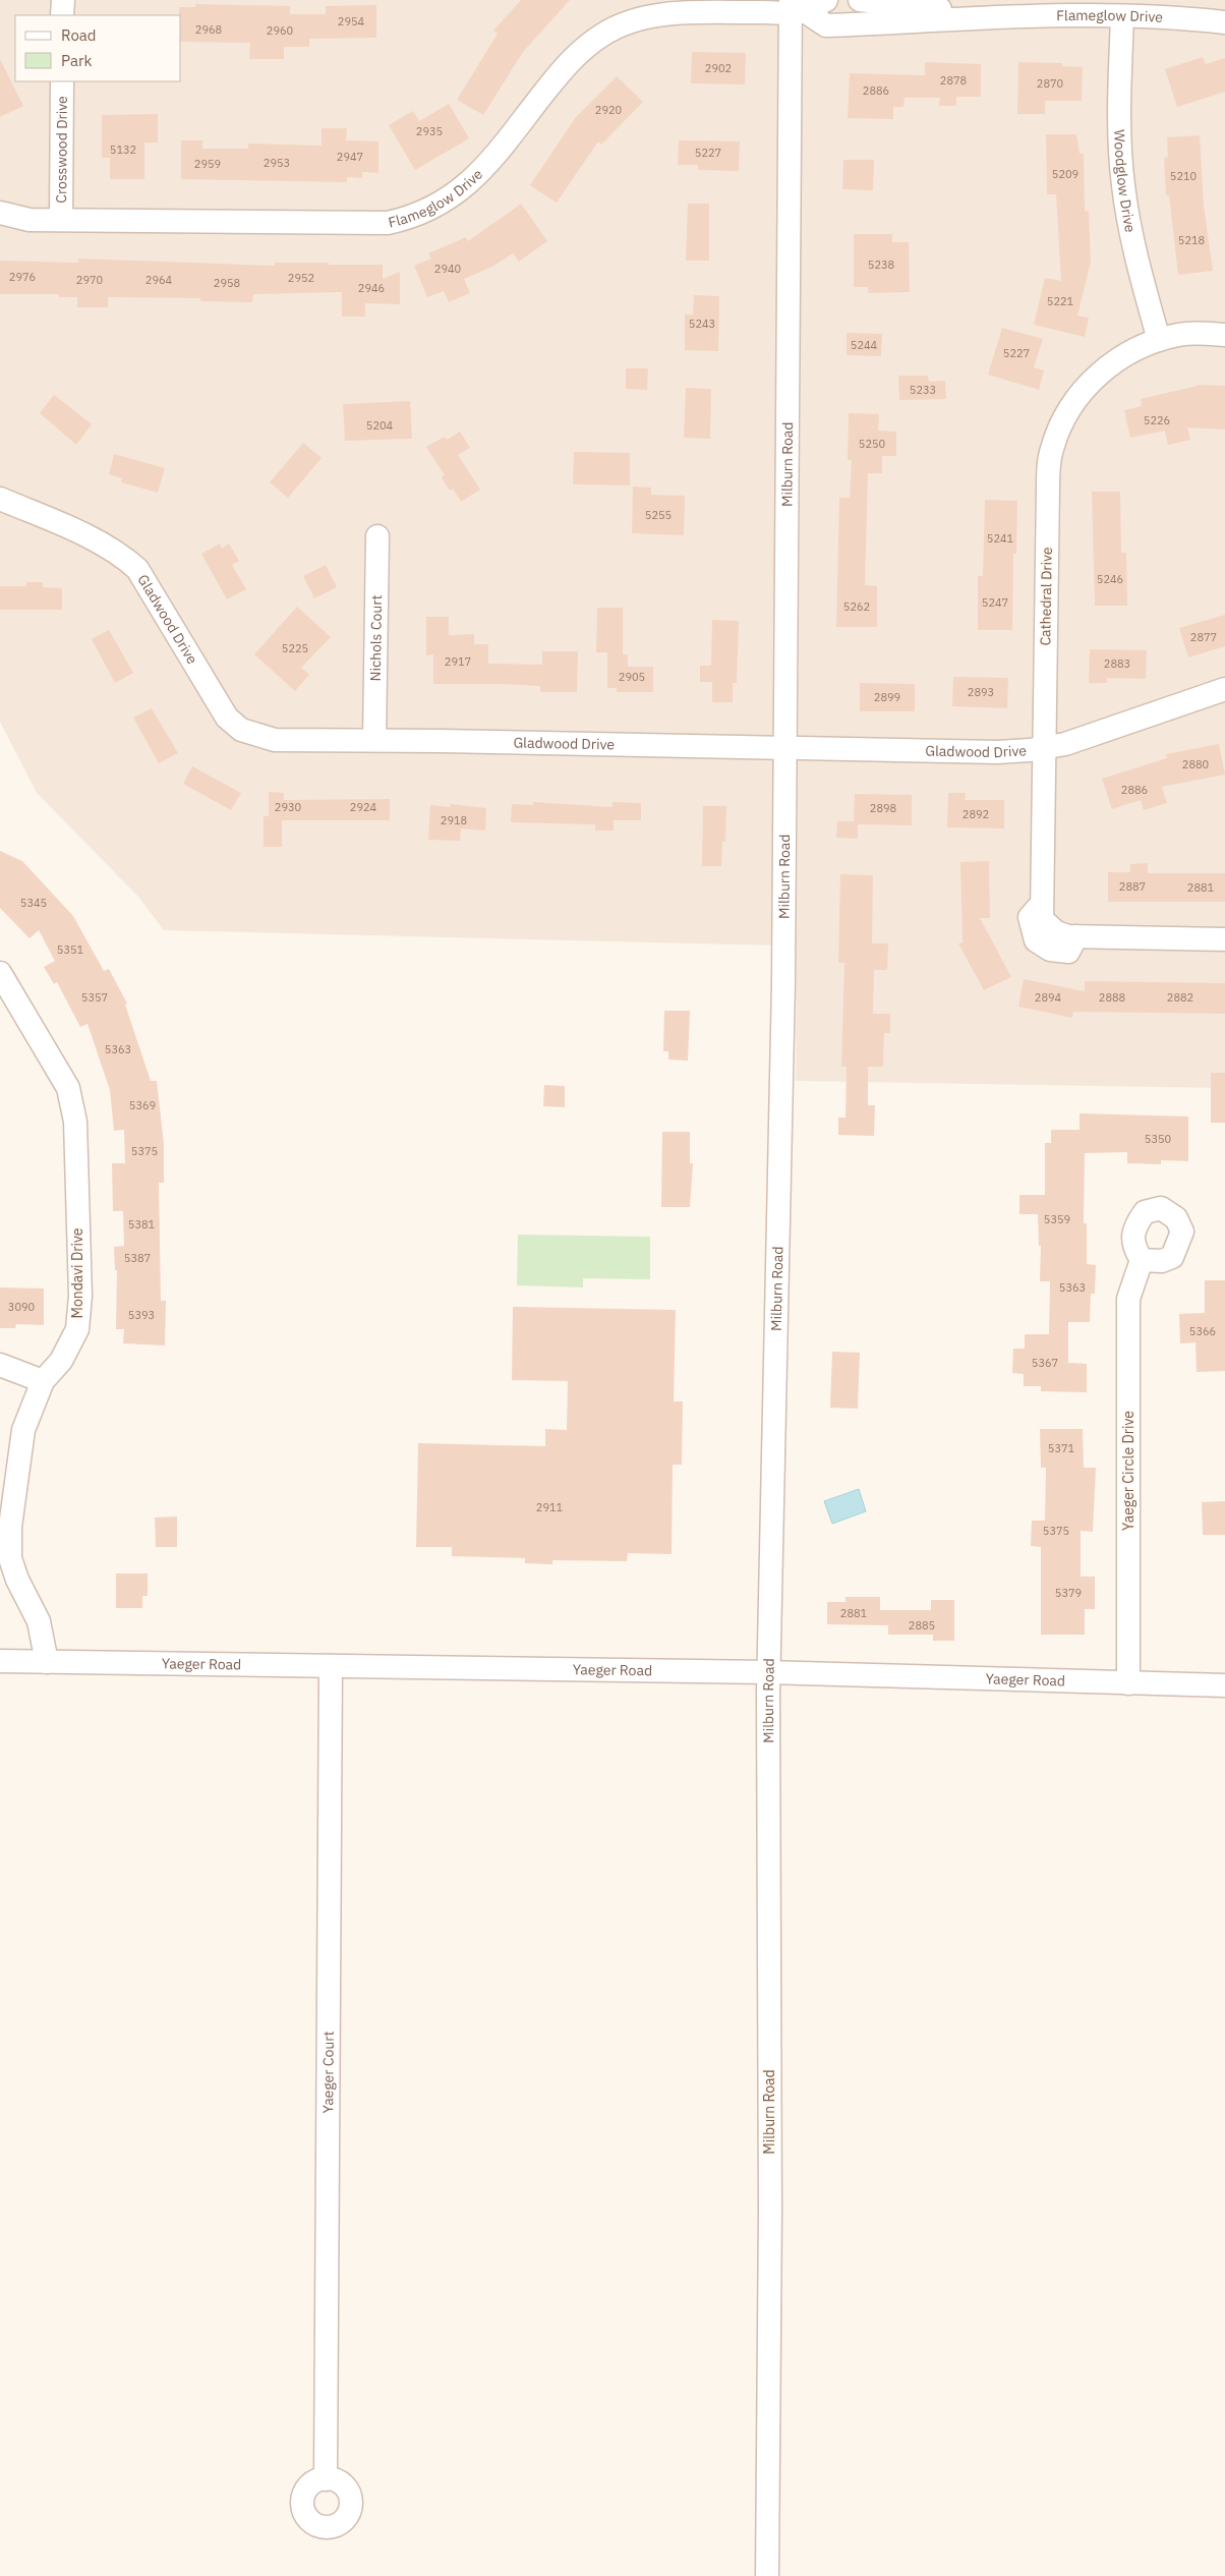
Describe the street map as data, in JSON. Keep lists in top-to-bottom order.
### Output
{
  "streets": {
    "street": [
      "Flameglow Drive",
      "Crosswood Drive",
      "Woodglow Drive",
      "Milburn Road",
      "Cathedral Drive",
      "Gladwood Drive",
      "Nichols Court",
      "Mondavi Drive",
      "Yaeger Circle Drive",
      "Yaeger Road",
      "Yaeger Court"
    ]
  },
  "crossings": [
    ["Flameglow Drive", "Crosswood Drive"],
    ["Flameglow Drive", "Woodglow Drive"],
    ["Flameglow Drive", "Milburn Road"],
    ["Woodglow Drive", "Cathedral Drive"],
    ["Milburn Road", "Gladwood Drive"],
    ["Milburn Road", "Yaeger Road"],
    ["Cathedral Drive", "Gladwood Drive"],
    ["Gladwood Drive", "Nichols Court"],
    ["Mondavi Drive", "Yaeger Road"],
    ["Yaeger Circle Drive", "Yaeger Road"],
    ["Yaeger Road", "Yaeger Court"]
  ],
  "house_numbers": [
    "2954",
    "2968",
    "2960",
    "2902",
    "2878",
    "2870",
    "2886",
    "2920",
    "2935",
    "5132",
    "5227",
    "2947",
    "2953",
    "2959",
    "5209",
    "5210",
    "5218",
    "5238",
    "2940",
    "2976",
    "2952",
    "2970",
    "2964",
    "2958",
    "2946",
    "5221",
    "5243",
    "5244",
    "5227",
    "5233",
    "5226",
    "5204",
    "5250",
    "5255",
    "5241",
    "5246",
    "5247",
    "5262",
    "2877",
    "5225",
    "2917",
    "2883",
    "2905",
    "2893",
    "2899",
    "2880",
    "2886",
    "2930",
    "2924",
    "2898",
    "2892",
    "2918",
    "2887",
    "2881",
    "5345",
    "5351",
    "5357",
    "2894",
    "2888",
    "2882",
    "5363",
    "5369",
    "5350",
    "5375",
    "5359",
    "5381",
    "5387",
    "5363",
    "3090",
    "5393",
    "5366",
    "5367",
    "5371",
    "2911",
    "5375",
    "5379",
    "2881",
    "2885"
  ],
  "legend": ["Road", "Park"]
}
